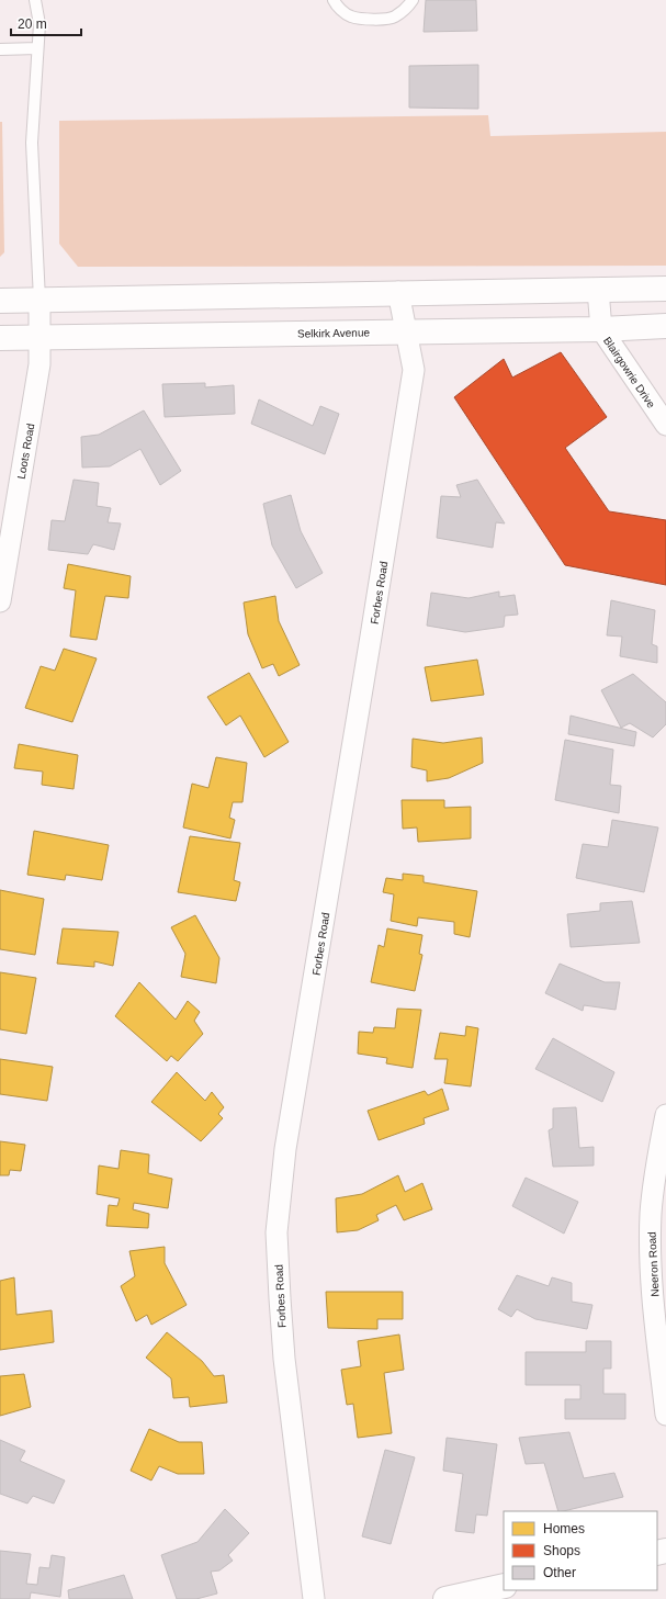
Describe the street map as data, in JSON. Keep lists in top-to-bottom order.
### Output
{
  "streets": {
    "street": [
      "Selkirk Avenue",
      "Blairgowrie Drive",
      "Loots Road",
      "Forbes Road",
      "Neeron Road"
    ]
  },
  "crossings": [
    ["Selkirk Avenue", "Blairgowrie Drive"],
    ["Selkirk Avenue", "Loots Road"],
    ["Selkirk Avenue", "Forbes Road"]
  ],
  "legend": ["Homes", "Shops", "Other"],
  "scale_bar": "20 m"
}
